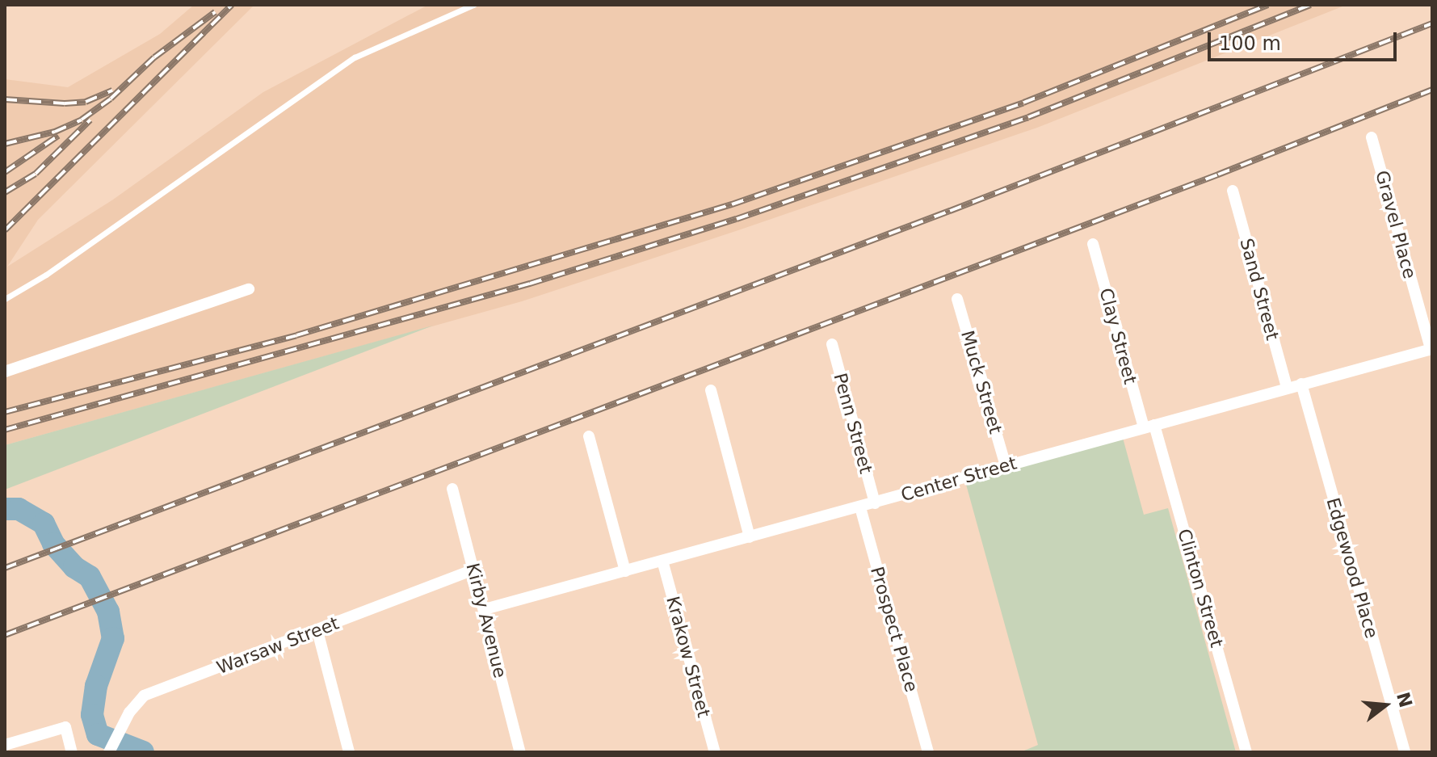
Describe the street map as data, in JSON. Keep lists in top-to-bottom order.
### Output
{
  "streets": {
    "street": [
      "Gravel Place",
      "Sand Street",
      "Clay Street",
      "Muck Street",
      "Penn Street",
      "Center Street",
      "Edgewood Place",
      "Clinton Street",
      "Kirby Avenue",
      "Prospect Place",
      "Warsaw Street",
      "Krakow Street"
    ]
  },
  "crossings": [
    ["Gravel Place", "Center Street"],
    ["Sand Street", "Center Street"],
    ["Clay Street", "Center Street"],
    ["Clay Street", "Clinton Street"],
    ["Muck Street", "Center Street"],
    ["Penn Street", "Center Street"],
    ["Center Street", "Edgewood Place"],
    ["Center Street", "Clinton Street"],
    ["Center Street", "Kirby Avenue"],
    ["Center Street", "Prospect Place"],
    ["Center Street", "Krakow Street"],
    ["Kirby Avenue", "Warsaw Street"]
  ],
  "scale_bar": "100 m",
  "north": "right"
}
